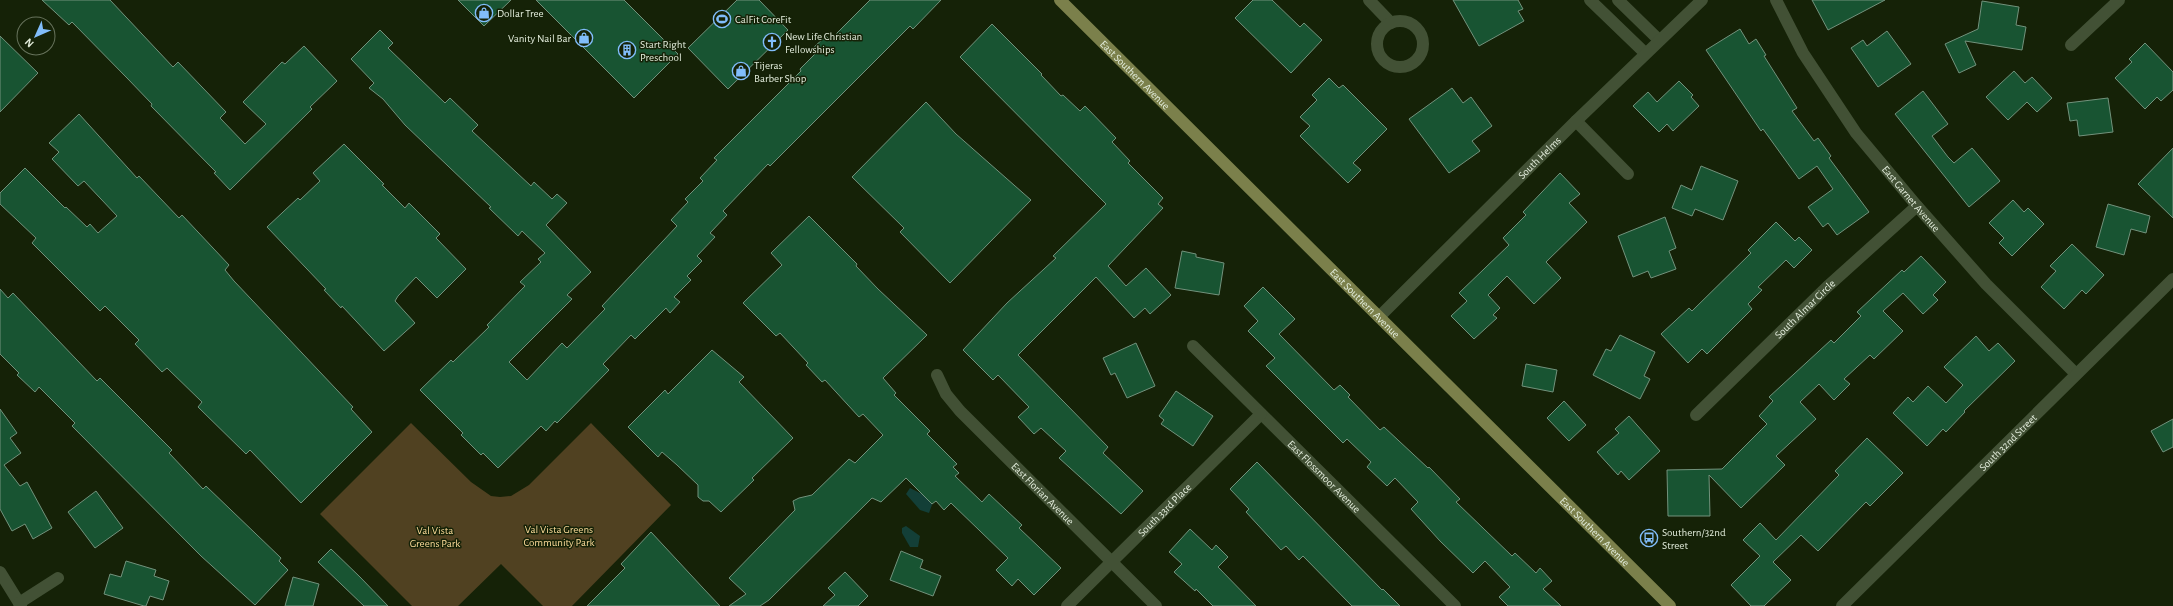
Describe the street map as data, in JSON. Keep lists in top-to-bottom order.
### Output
{
  "streets": {
    "main road": ["East Southern Avenue"],
    "street": [
      "South Helms",
      "East Garnet Avenue",
      "South Almar Circle",
      "South 32nd Street",
      "East Flossmoor Avenue",
      "East Florian Avenue",
      "South 33rd Place"
    ]
  },
  "crossings": [
    ["East Southern Avenue", "South Helms"],
    ["East Garnet Avenue", "South Almar Circle"],
    ["East Garnet Avenue", "South 32nd Street"],
    ["East Flossmoor Avenue", "South 33rd Place"],
    ["East Florian Avenue", "South 33rd Place"]
  ],
  "parks": ["Val Vista Greens Community Park", "Val Vista Greens Park"],
  "places": {
    "shop": ["Dollar Tree", "Vanity Nail Bar", "Tijeras Barber Shop"],
    "sports": ["CalFit CoreFit"],
    "church": ["New Life Christian Fellowships"],
    "building": ["Start Right Preschool"],
    "bus stop": ["Southern/32nd Street"]
  },
  "north": "bottom left"
}
